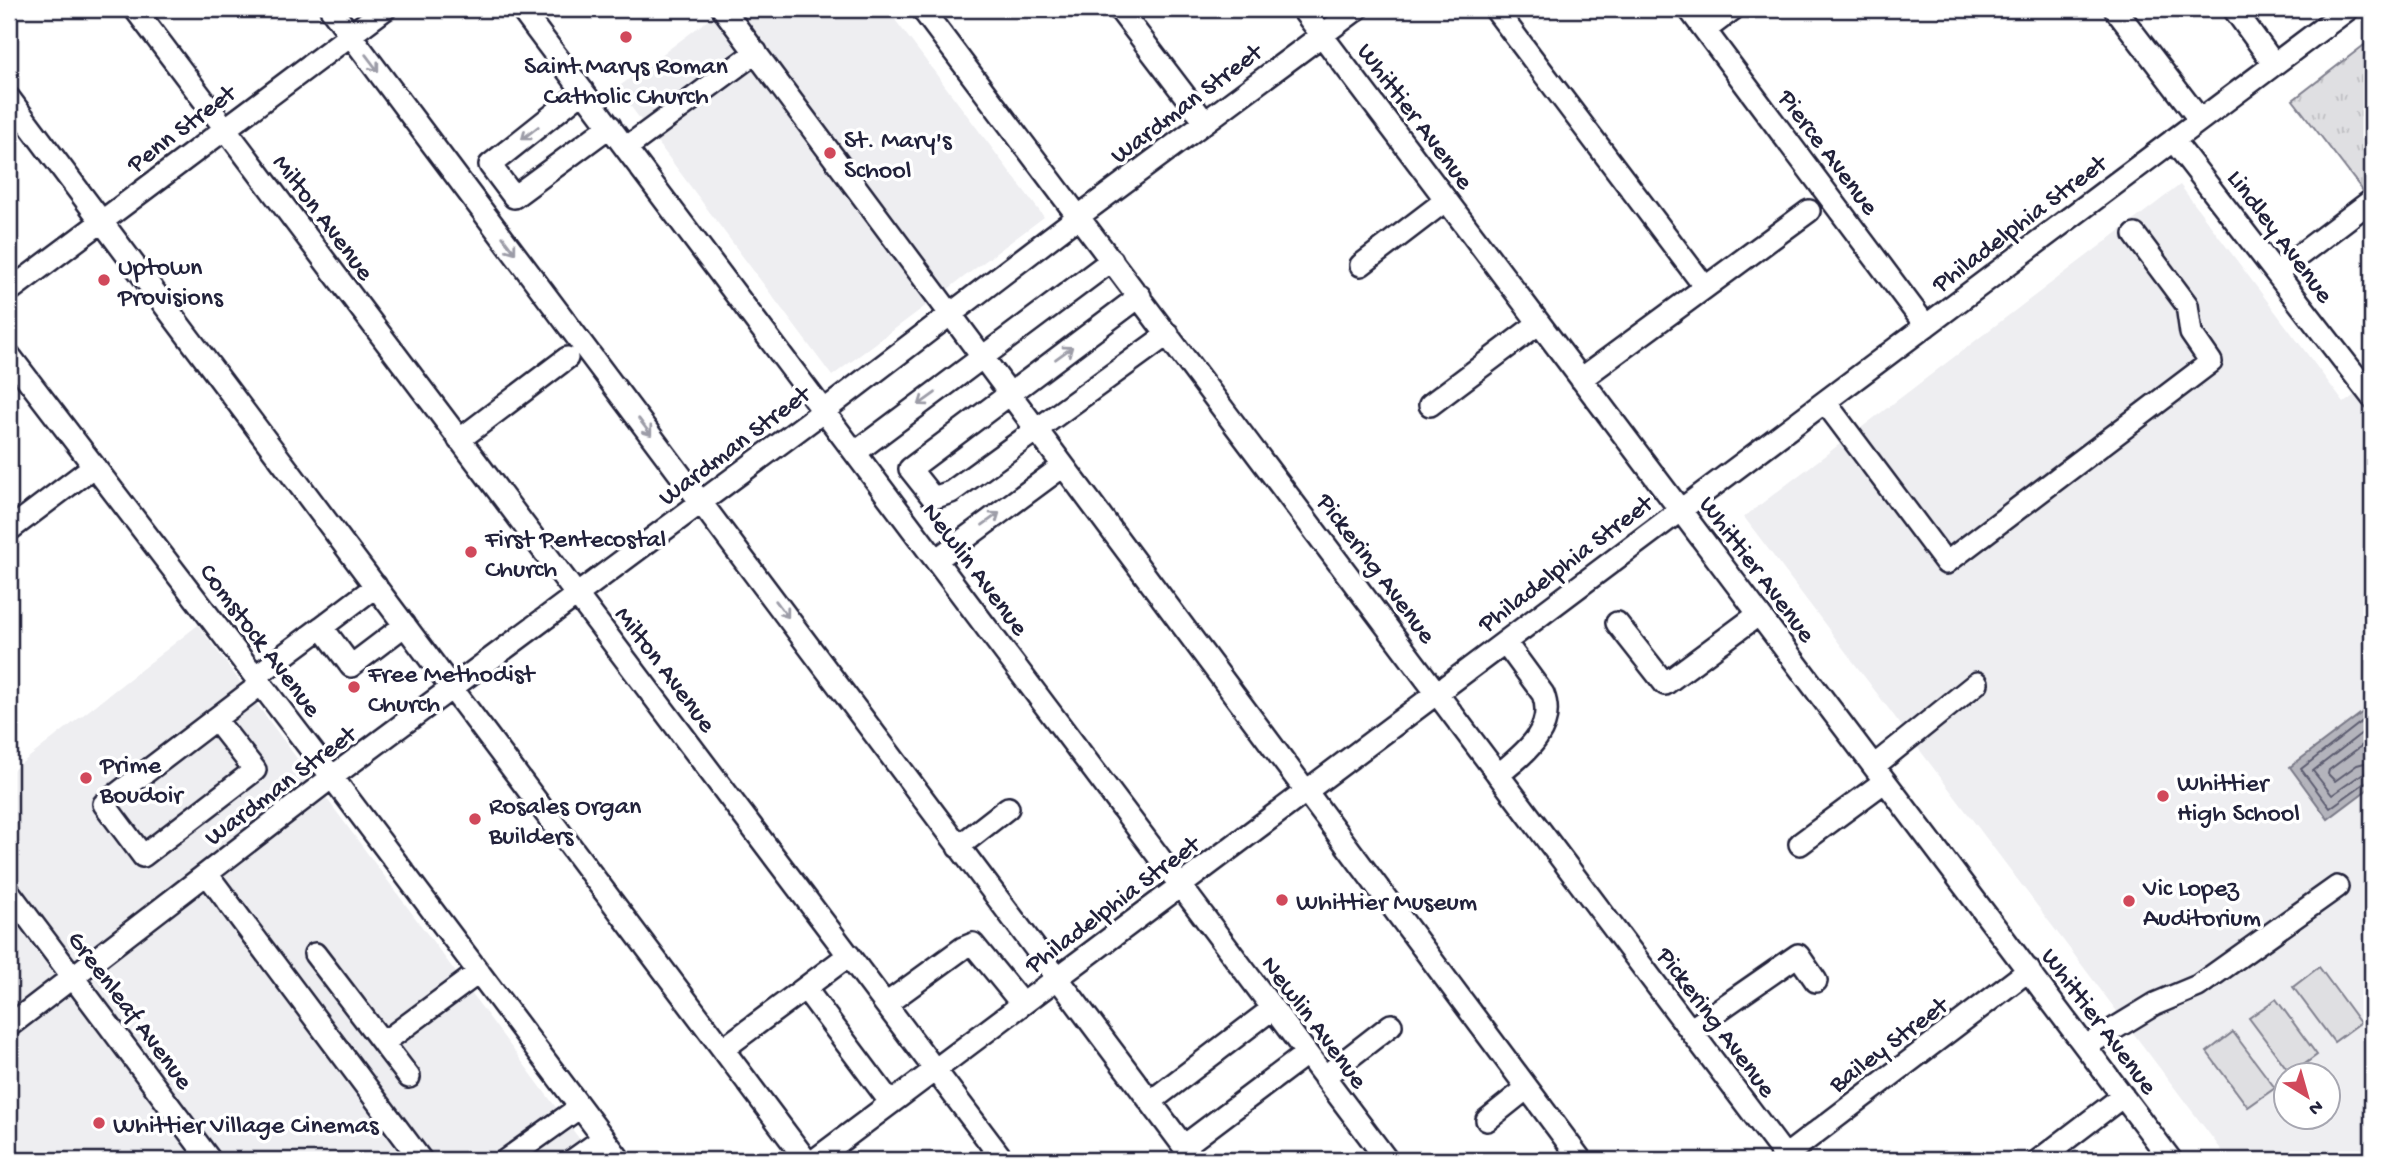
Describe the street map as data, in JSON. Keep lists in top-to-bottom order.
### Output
{
  "streets": {
    "street": [
      "Wardman Street",
      "Whittier Avenue",
      "Penn Street",
      "Pierce Avenue",
      "Milton Avenue",
      "Philadelphia Street",
      "Lindley Avenue",
      "Pickering Avenue",
      "Newlin Avenue",
      "Comstock Avenue",
      "Greenleaf Avenue",
      "Bailey Street"
    ]
  },
  "crossings": [
    ["Wardman Street", "Whittier Avenue"],
    ["Wardman Street", "Milton Avenue"],
    ["Wardman Street", "Pickering Avenue"],
    ["Wardman Street", "Newlin Avenue"],
    ["Wardman Street", "Comstock Avenue"],
    ["Wardman Street", "Greenleaf Avenue"],
    ["Whittier Avenue", "Philadelphia Street"],
    ["Whittier Avenue", "Bailey Street"],
    ["Penn Street", "Milton Avenue"],
    ["Pierce Avenue", "Philadelphia Street"],
    ["Milton Avenue", "Philadelphia Street"],
    ["Philadelphia Street", "Lindley Avenue"],
    ["Philadelphia Street", "Pickering Avenue"],
    ["Philadelphia Street", "Newlin Avenue"],
    ["Pickering Avenue", "Bailey Street"]
  ],
  "places": [
    "Saint Marys Roman Catholic Church",
    "St. Mary's School",
    "Uptown Provisions",
    "First Pentecostal Church",
    "Free Methodist Church",
    "Prime Boudoir",
    "Whittier High School",
    "Rosales Organ Builders",
    "Whittier Museum",
    "Vic Lopez Auditorium",
    "Whittier Village Cinemas"
  ],
  "north": "bottom right"
}
